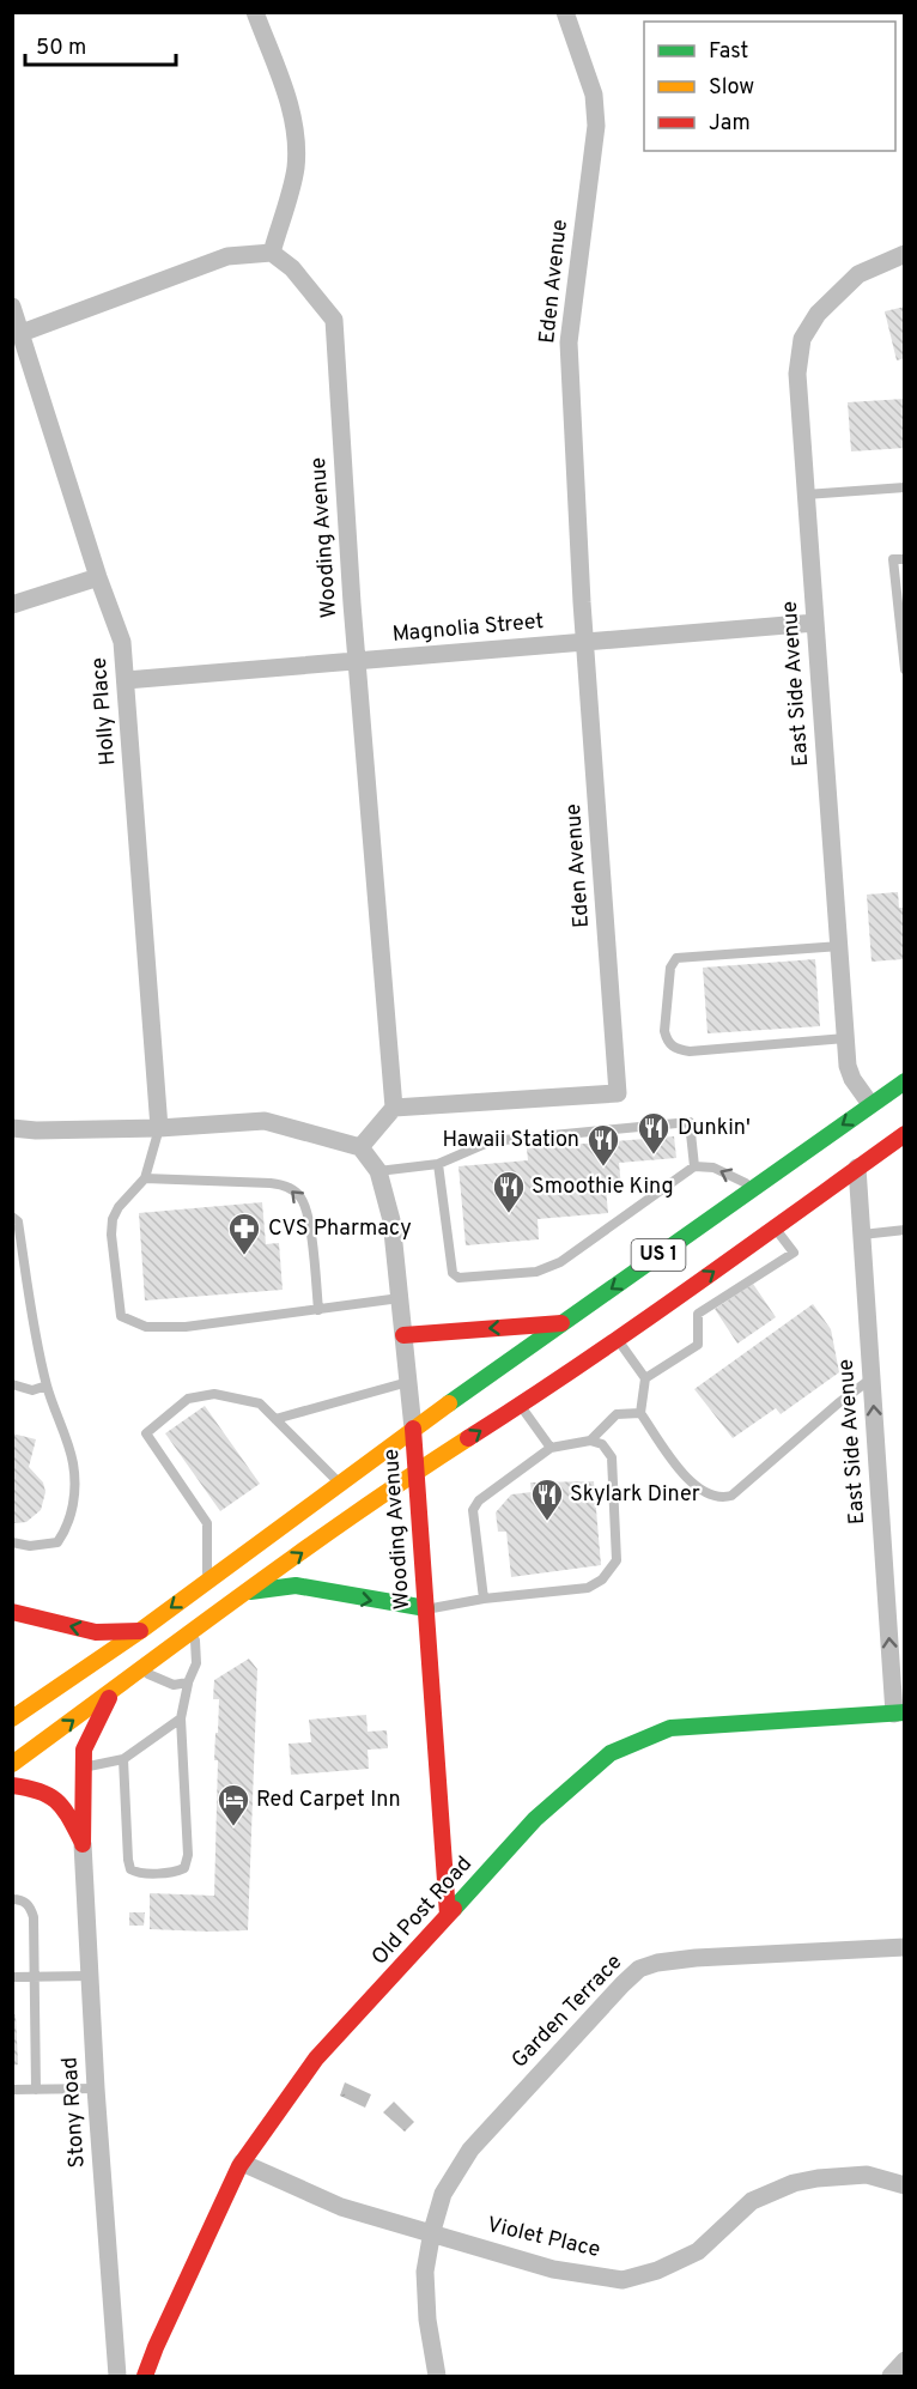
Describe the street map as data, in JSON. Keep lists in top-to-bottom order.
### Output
{
  "streets": {
    "main road": ["Wooding Avenue", "US 1", "Old Post Road"],
    "street": [
      "Eden Avenue",
      "Magnolia Street",
      "East Side Avenue",
      "Holly Place",
      "Garden Terrace",
      "Stony Road",
      "Violet Place"
    ]
  },
  "crossings": [
    ["Eden Avenue", "Wooding Avenue"],
    ["Eden Avenue", "Magnolia Street"],
    ["Wooding Avenue", "Magnolia Street"],
    ["Wooding Avenue", "US 1"],
    ["Wooding Avenue", "Old Post Road"],
    ["Magnolia Street", "East Side Avenue"],
    ["Magnolia Street", "Holly Place"],
    ["East Side Avenue", "US 1"],
    ["East Side Avenue", "Old Post Road"],
    ["Old Post Road", "Violet Place"],
    ["Garden Terrace", "Violet Place"]
  ],
  "places": {
    "restaurant": [
      "Dunkin'",
      "Hawaii Station",
      "Smoothie King",
      "Skylark Diner"
    ],
    "pharmacy": ["CVS Pharmacy"],
    "hotel": ["Red Carpet Inn"]
  },
  "legend": ["Fast", "Slow", "Jam"],
  "scale_bar": "50 m"
}
